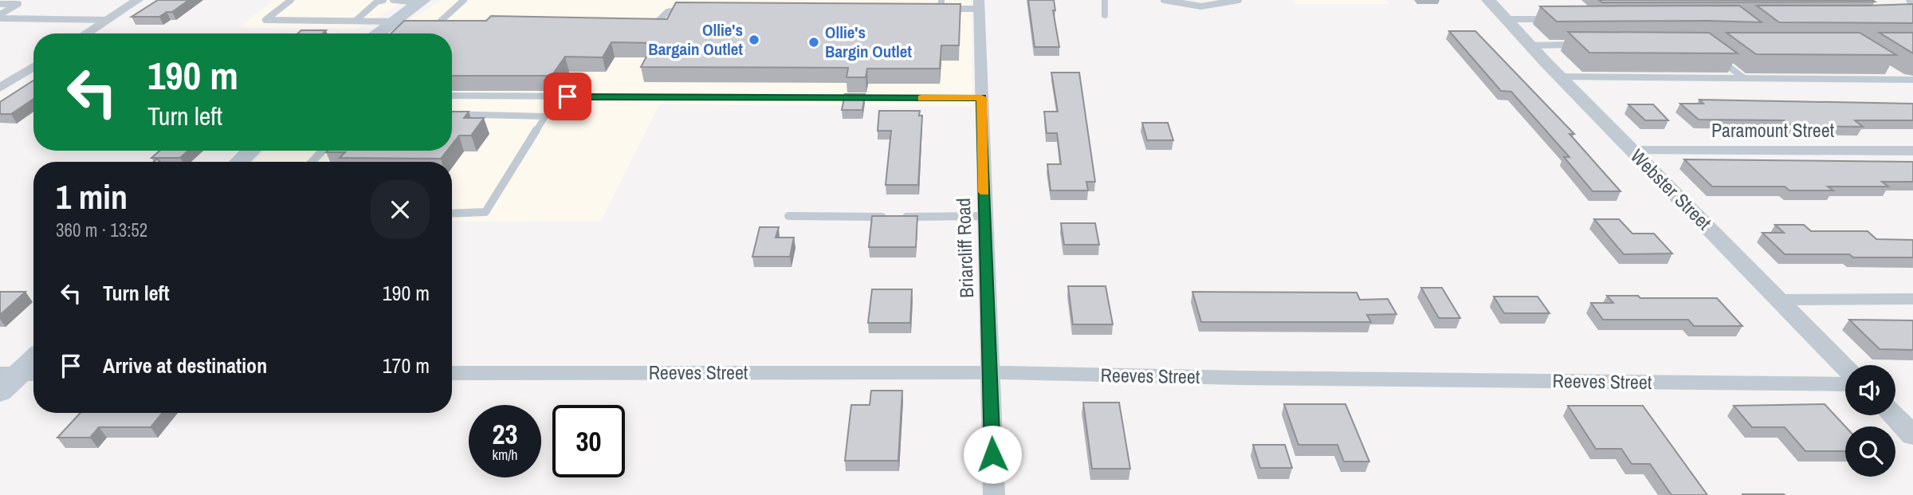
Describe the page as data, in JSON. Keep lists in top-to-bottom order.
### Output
{
  "streets": {
    "street": [
      "Paramount Street",
      "Webster Street",
      "Briarcliff Road",
      "Reeves Street"
    ]
  },
  "crossings": [
    ["Paramount Street", "Webster Street"],
    ["Briarcliff Road", "Reeves Street"]
  ],
  "places": ["Ollie's Bargain Outlet", "Ollie's Bargin Outlet"],
  "page": {
    "turn": ["190 m", "Turn left"],
    "heading": ["1 min", "360 m · 13:52"],
    "list": [
      {
        "name": "Turn left",
        "value": "190 m"
      },
      {
        "name": "Arrive at destination",
        "value": "170 m"
      }
    ],
    "speed": "23 km/h",
    "limit": "30"
  }
}
